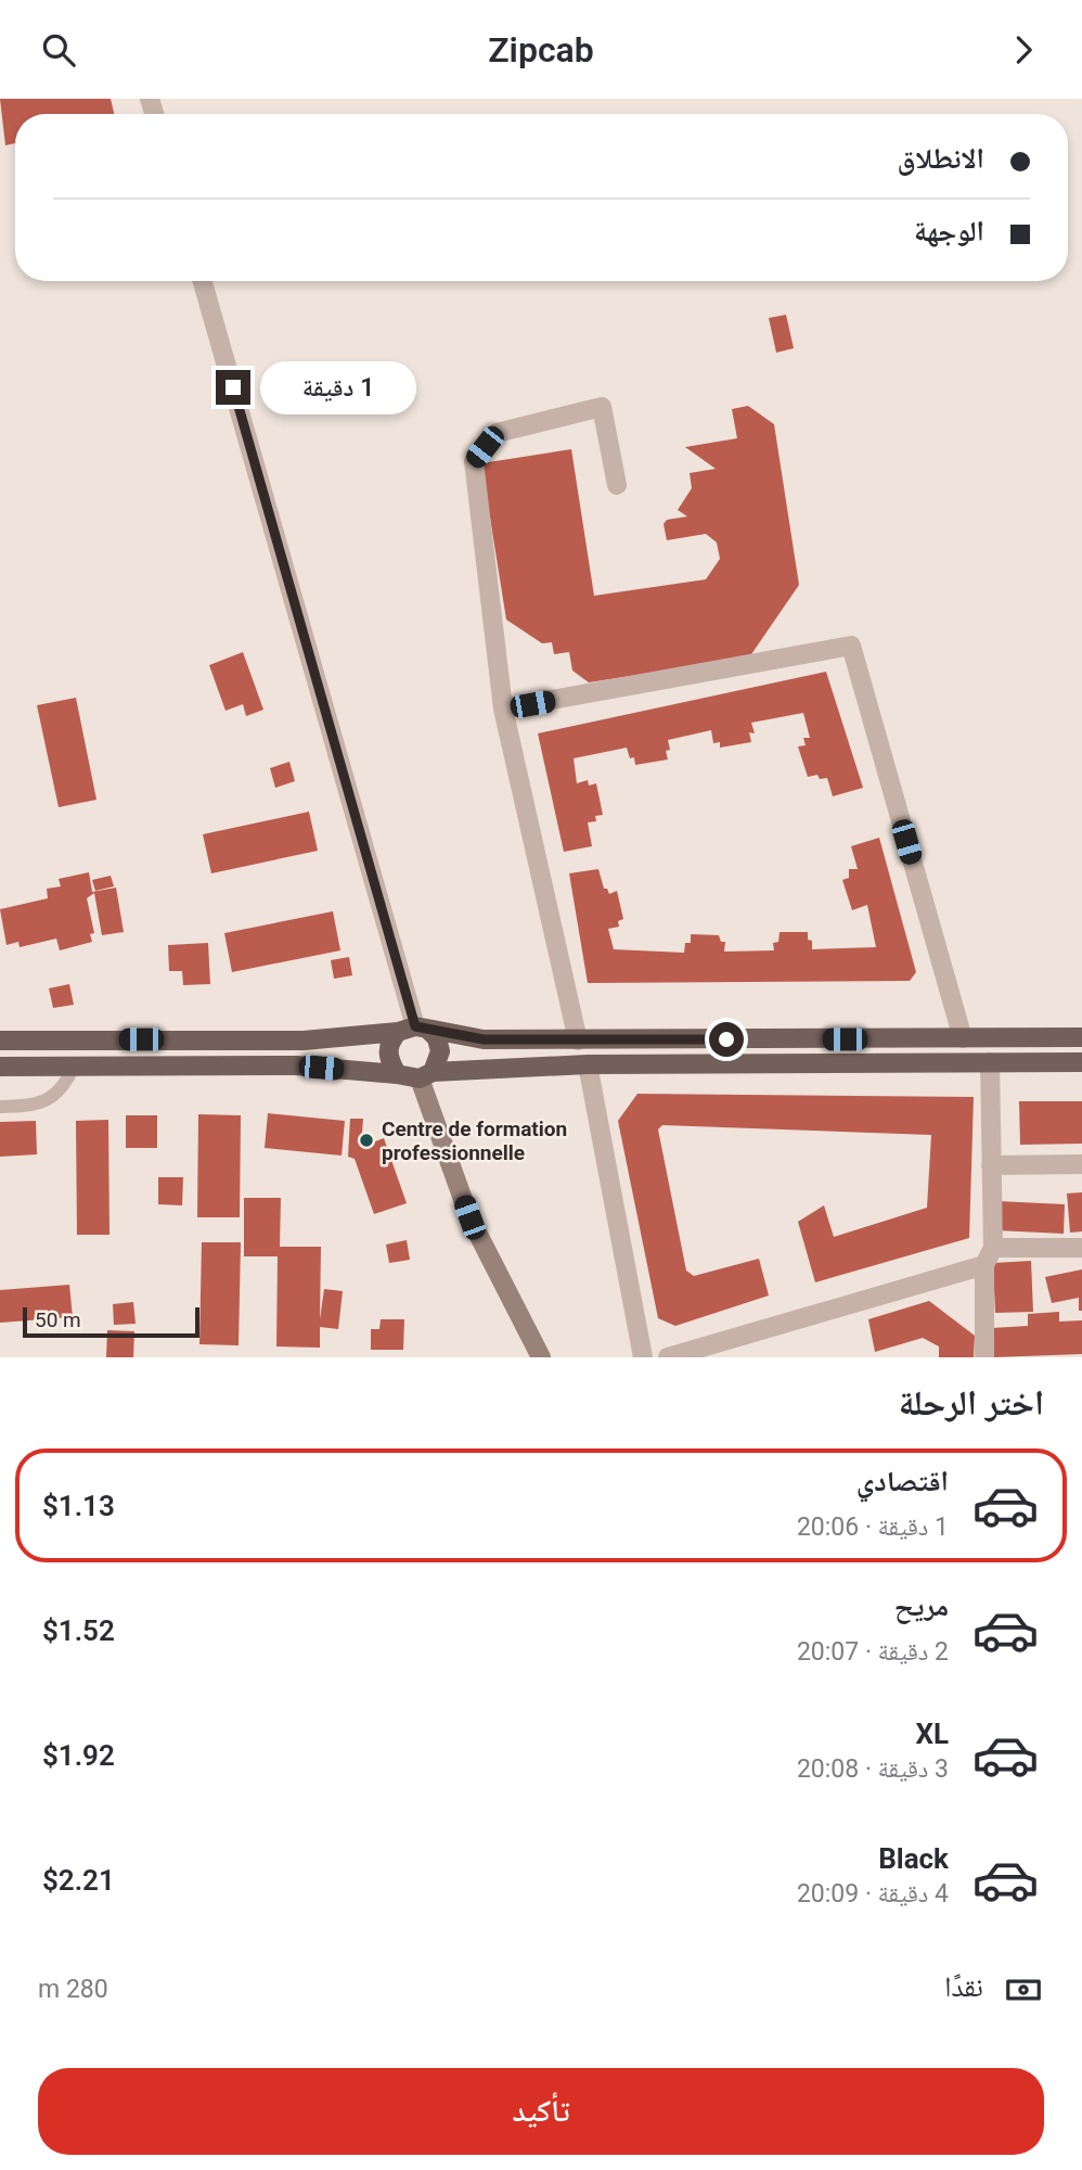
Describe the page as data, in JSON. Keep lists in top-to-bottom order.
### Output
{
  "places": ["Centre de formation professionnelle"],
  "scale_bar": "50 m",
  "page": {
    "header": "Zipcab",
    "banner": ["الانطلاق", "الوجهة"],
    "bubble": "1 دقيقة",
    "scale": "50 m",
    "heading": "اختر الرحلة",
    "list": [
      {
        "name": "اقتصادي",
        "note": "1 دقيقة · 20:06",
        "value": "$1.13"
      },
      {
        "name": "مريح",
        "note": "2 دقيقة · 20:07",
        "value": "$1.52"
      },
      {
        "name": "XL",
        "note": "3 دقيقة · 20:08",
        "value": "$1.92"
      },
      {
        "name": "Black",
        "note": "4 دقيقة · 20:09",
        "value": "$2.21"
      }
    ],
    "pay": ["نقدًا", "280 m"],
    "buttons": "تأكيد"
  }
}
